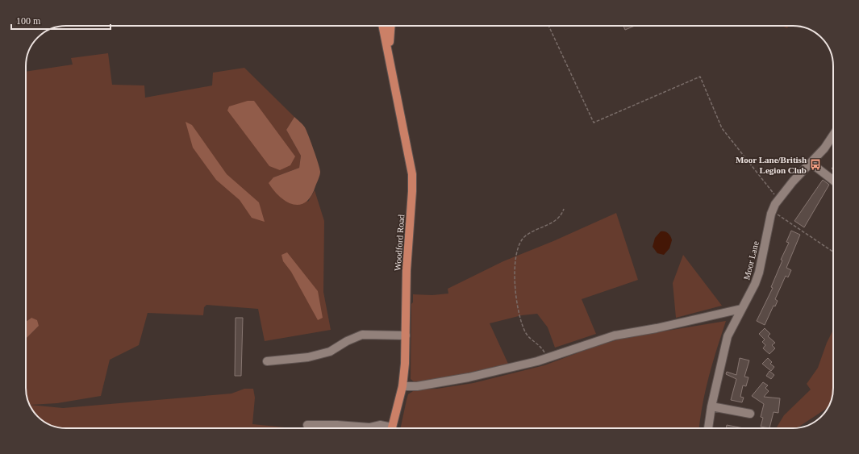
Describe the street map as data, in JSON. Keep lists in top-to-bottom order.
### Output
{
  "streets": {
    "main road": ["Woodford Road"],
    "street": ["Moor Lane"]
  },
  "places": {
    "bus stop": ["Moor Lane/British Legion Club"]
  },
  "scale_bar": "100 m"
}
